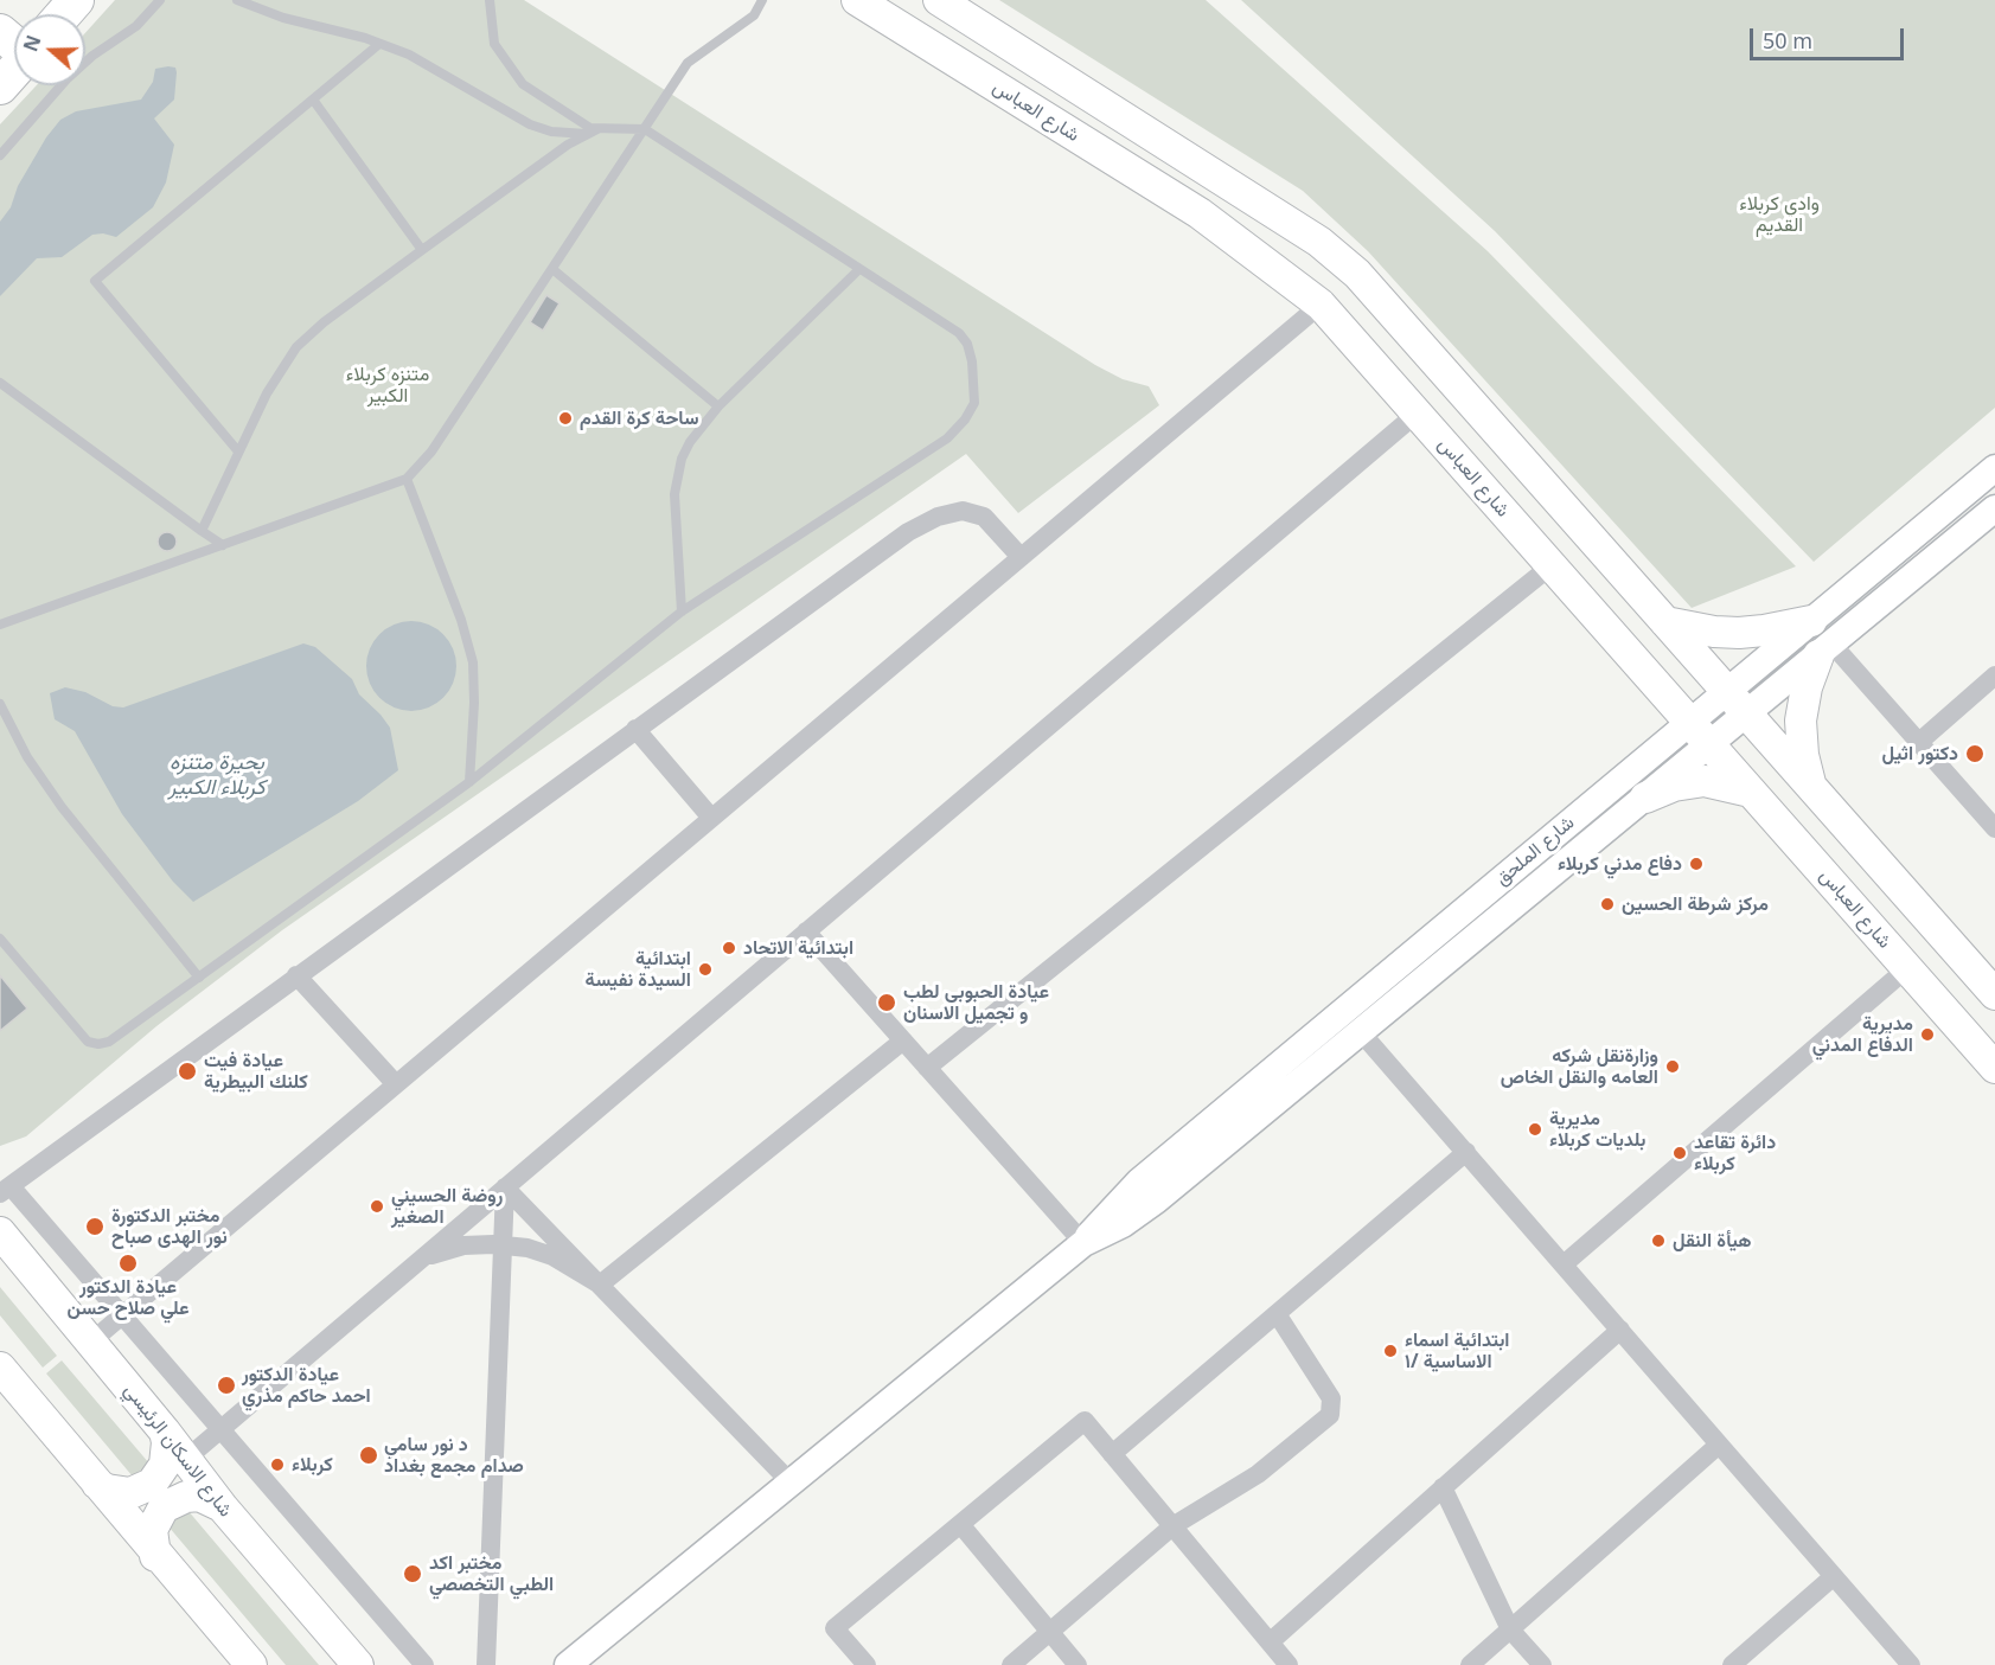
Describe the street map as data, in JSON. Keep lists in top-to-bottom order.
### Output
{
  "streets": {
    "main road": ["شارع العباس", "شارع الاسكان الرئيسي"],
    "street": ["شارع الملحق"]
  },
  "crossings": [
    ["شارع العباس", "شارع الملحق"]
  ],
  "water": ["بحيرة متنزه كربلاء الكبير"],
  "parks": ["وادي كربلاء القديم", "متنزه كربلاء الكبير"],
  "places": [
    "ساحة كرة القدم",
    "دكتور اثيل",
    "دفاع مدني كربلاء",
    "مركز شرطة الحسين",
    "ابتدائية الاتحاد",
    "ابتدائية السيدة نفيسة",
    "عيادة الحبوبي لطب و تجميل الاسنان",
    "مديرية الدفاع المدني",
    "وزارةنقل شركه العامه والنقل الخاص",
    "عيادة فيت كلنك البيطرية",
    "مديرية بلديات كربلاء",
    "دائرة تقاعد كربلاء",
    "روضة الحسيني الصغير",
    "مختبر الدكتورة نور الهدى صباح",
    "هيأة النقل",
    "عيادة الدكتور علي صلاح حسن",
    "ابتدائية اسماء الاساسية /١",
    "عيادة الدكتور احمد حاكم مذري",
    "د نور سامي صدام مجمع بغداد",
    "كربلاء",
    "مختبر اكد الطبي التخصصي"
  ],
  "scale_bar": "50 m",
  "north": "left"
}
